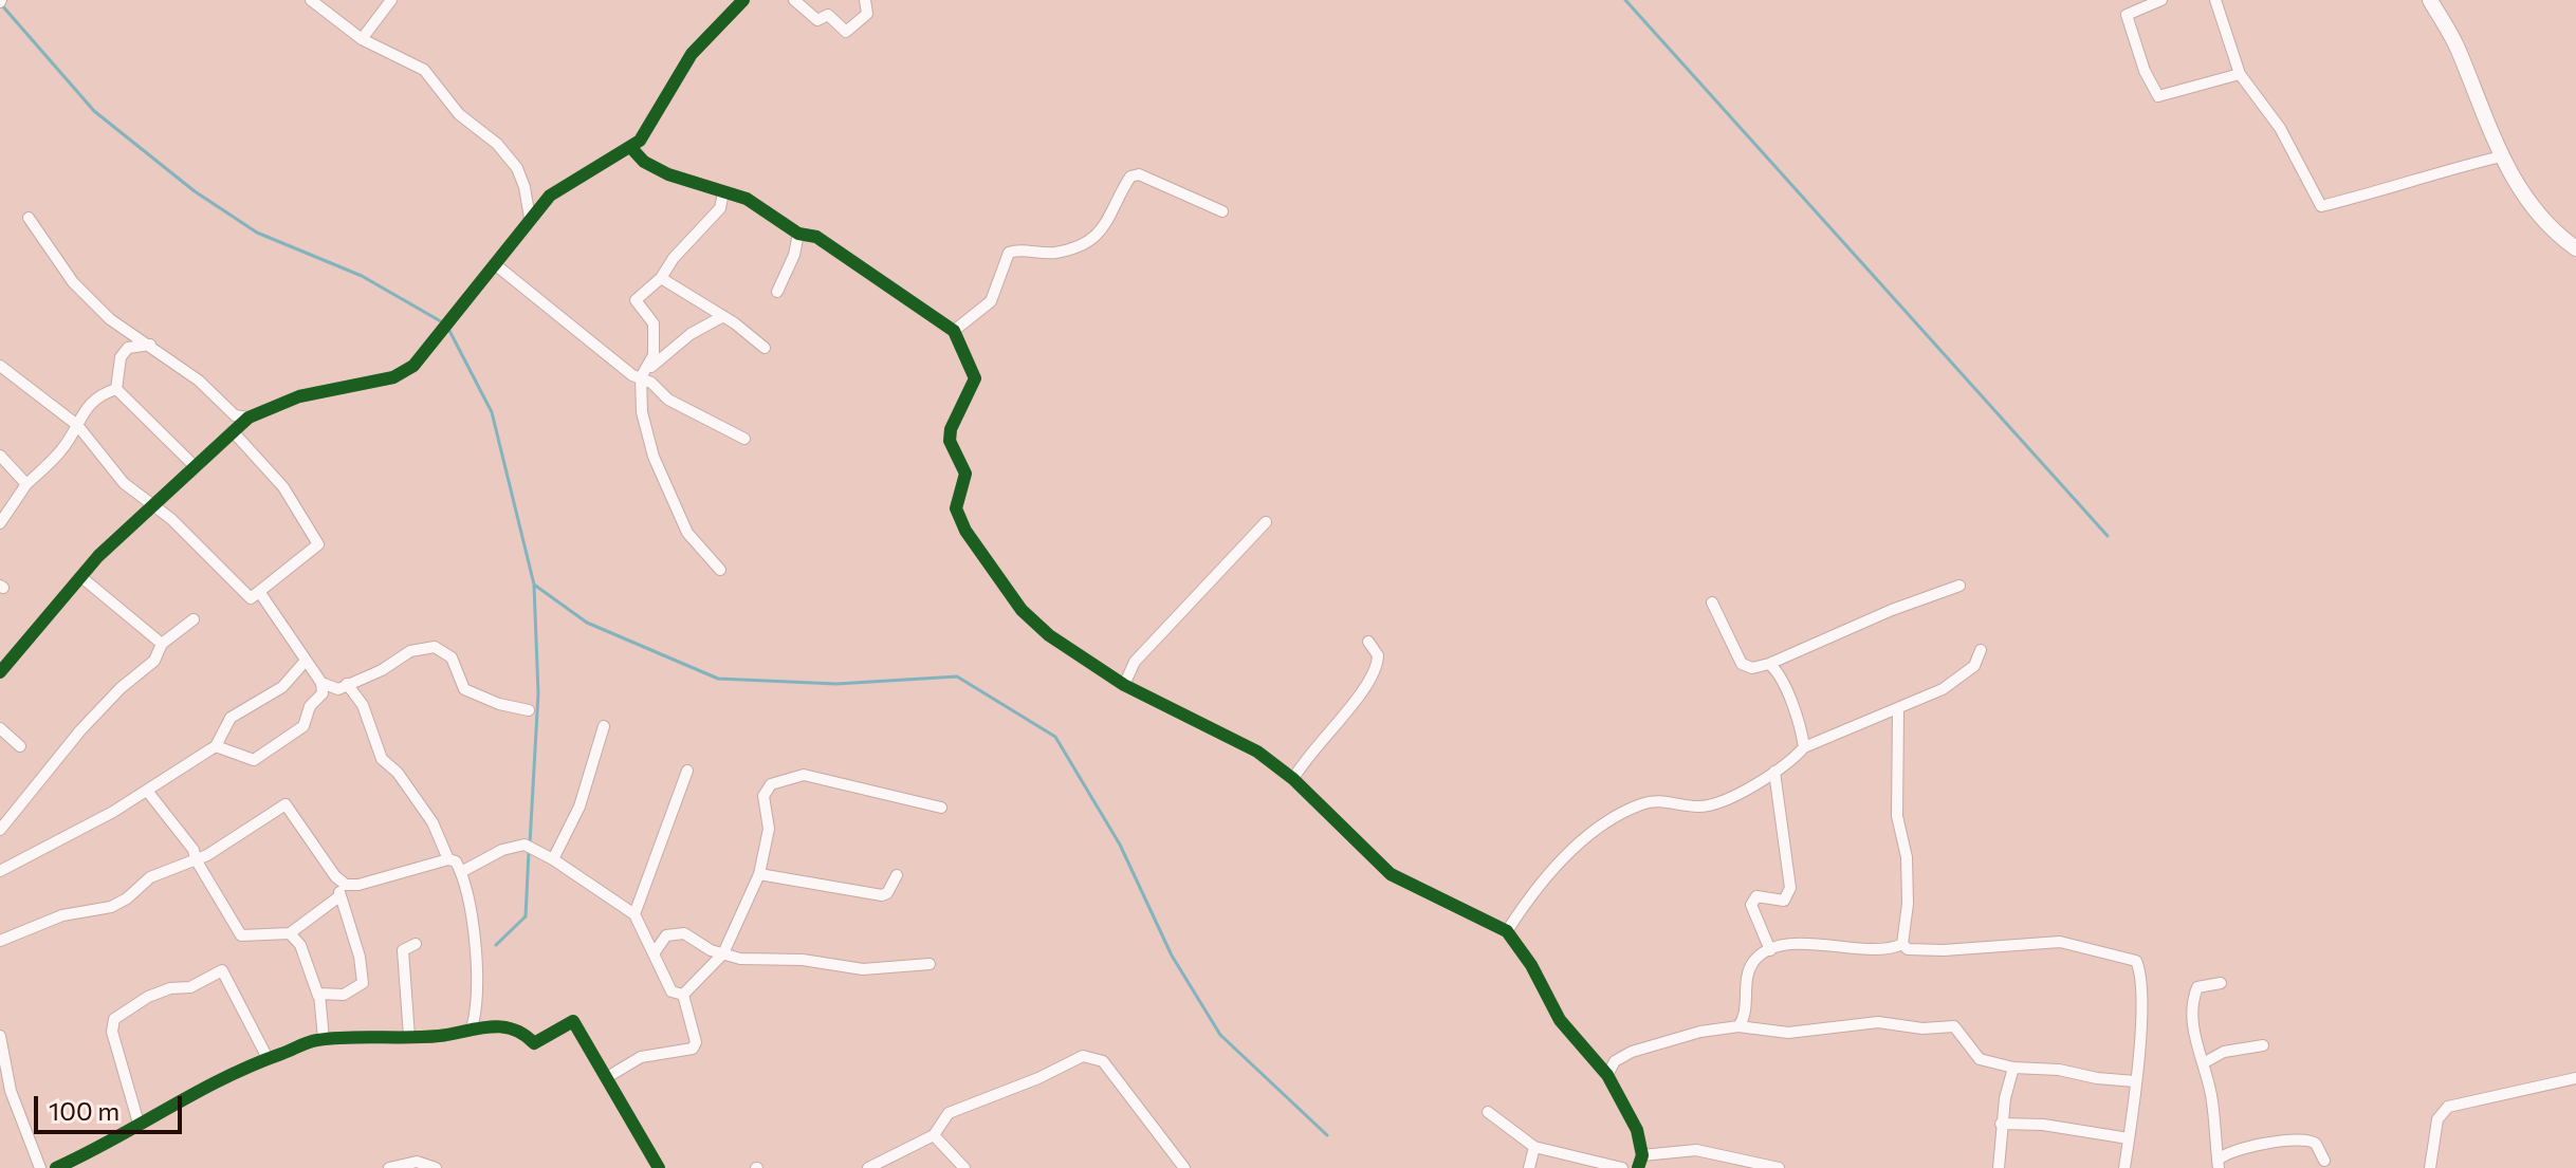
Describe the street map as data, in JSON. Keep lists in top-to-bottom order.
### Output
{
  "scale_bar": "100 m"
}
